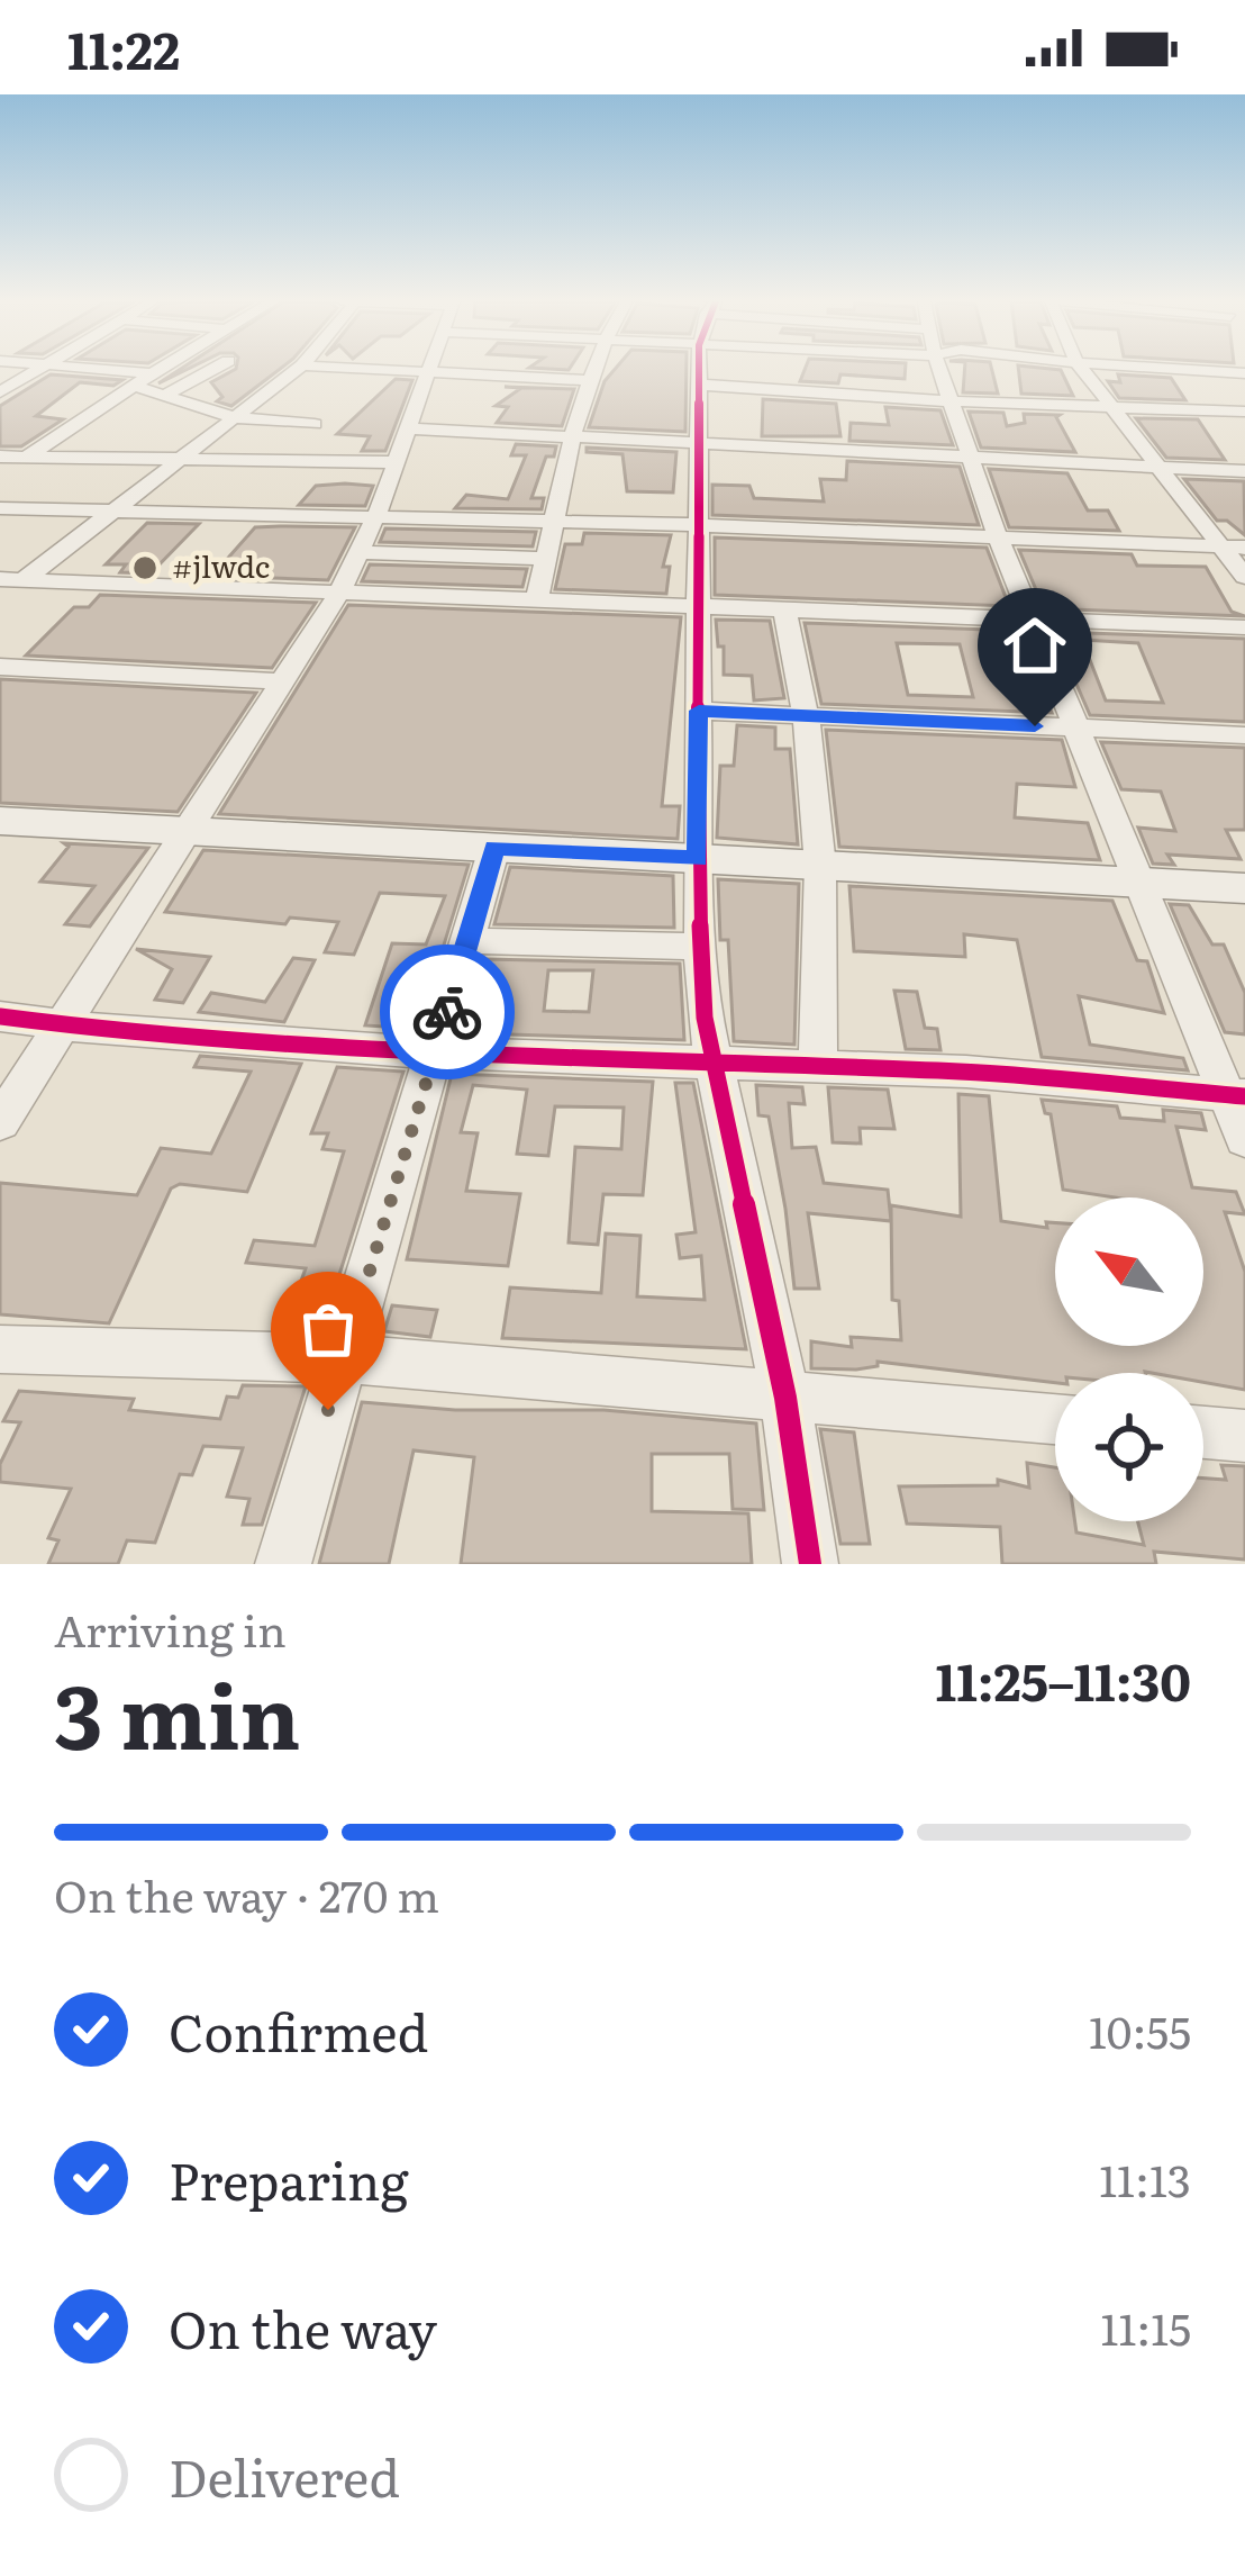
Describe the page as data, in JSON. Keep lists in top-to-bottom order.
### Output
{
  "places": ["#jlwdc"],
  "north": "top left",
  "page": {
    "status": "11:22",
    "heading": ["3 min", "Arriving in", "11:25–11:30"],
    "bar": "On the way · 270 m",
    "list": [
      ["Confirmed", "10:55"],
      ["Preparing", "11:13"],
      ["On the way", "11:15"],
      "Delivered"
    ]
  }
}
